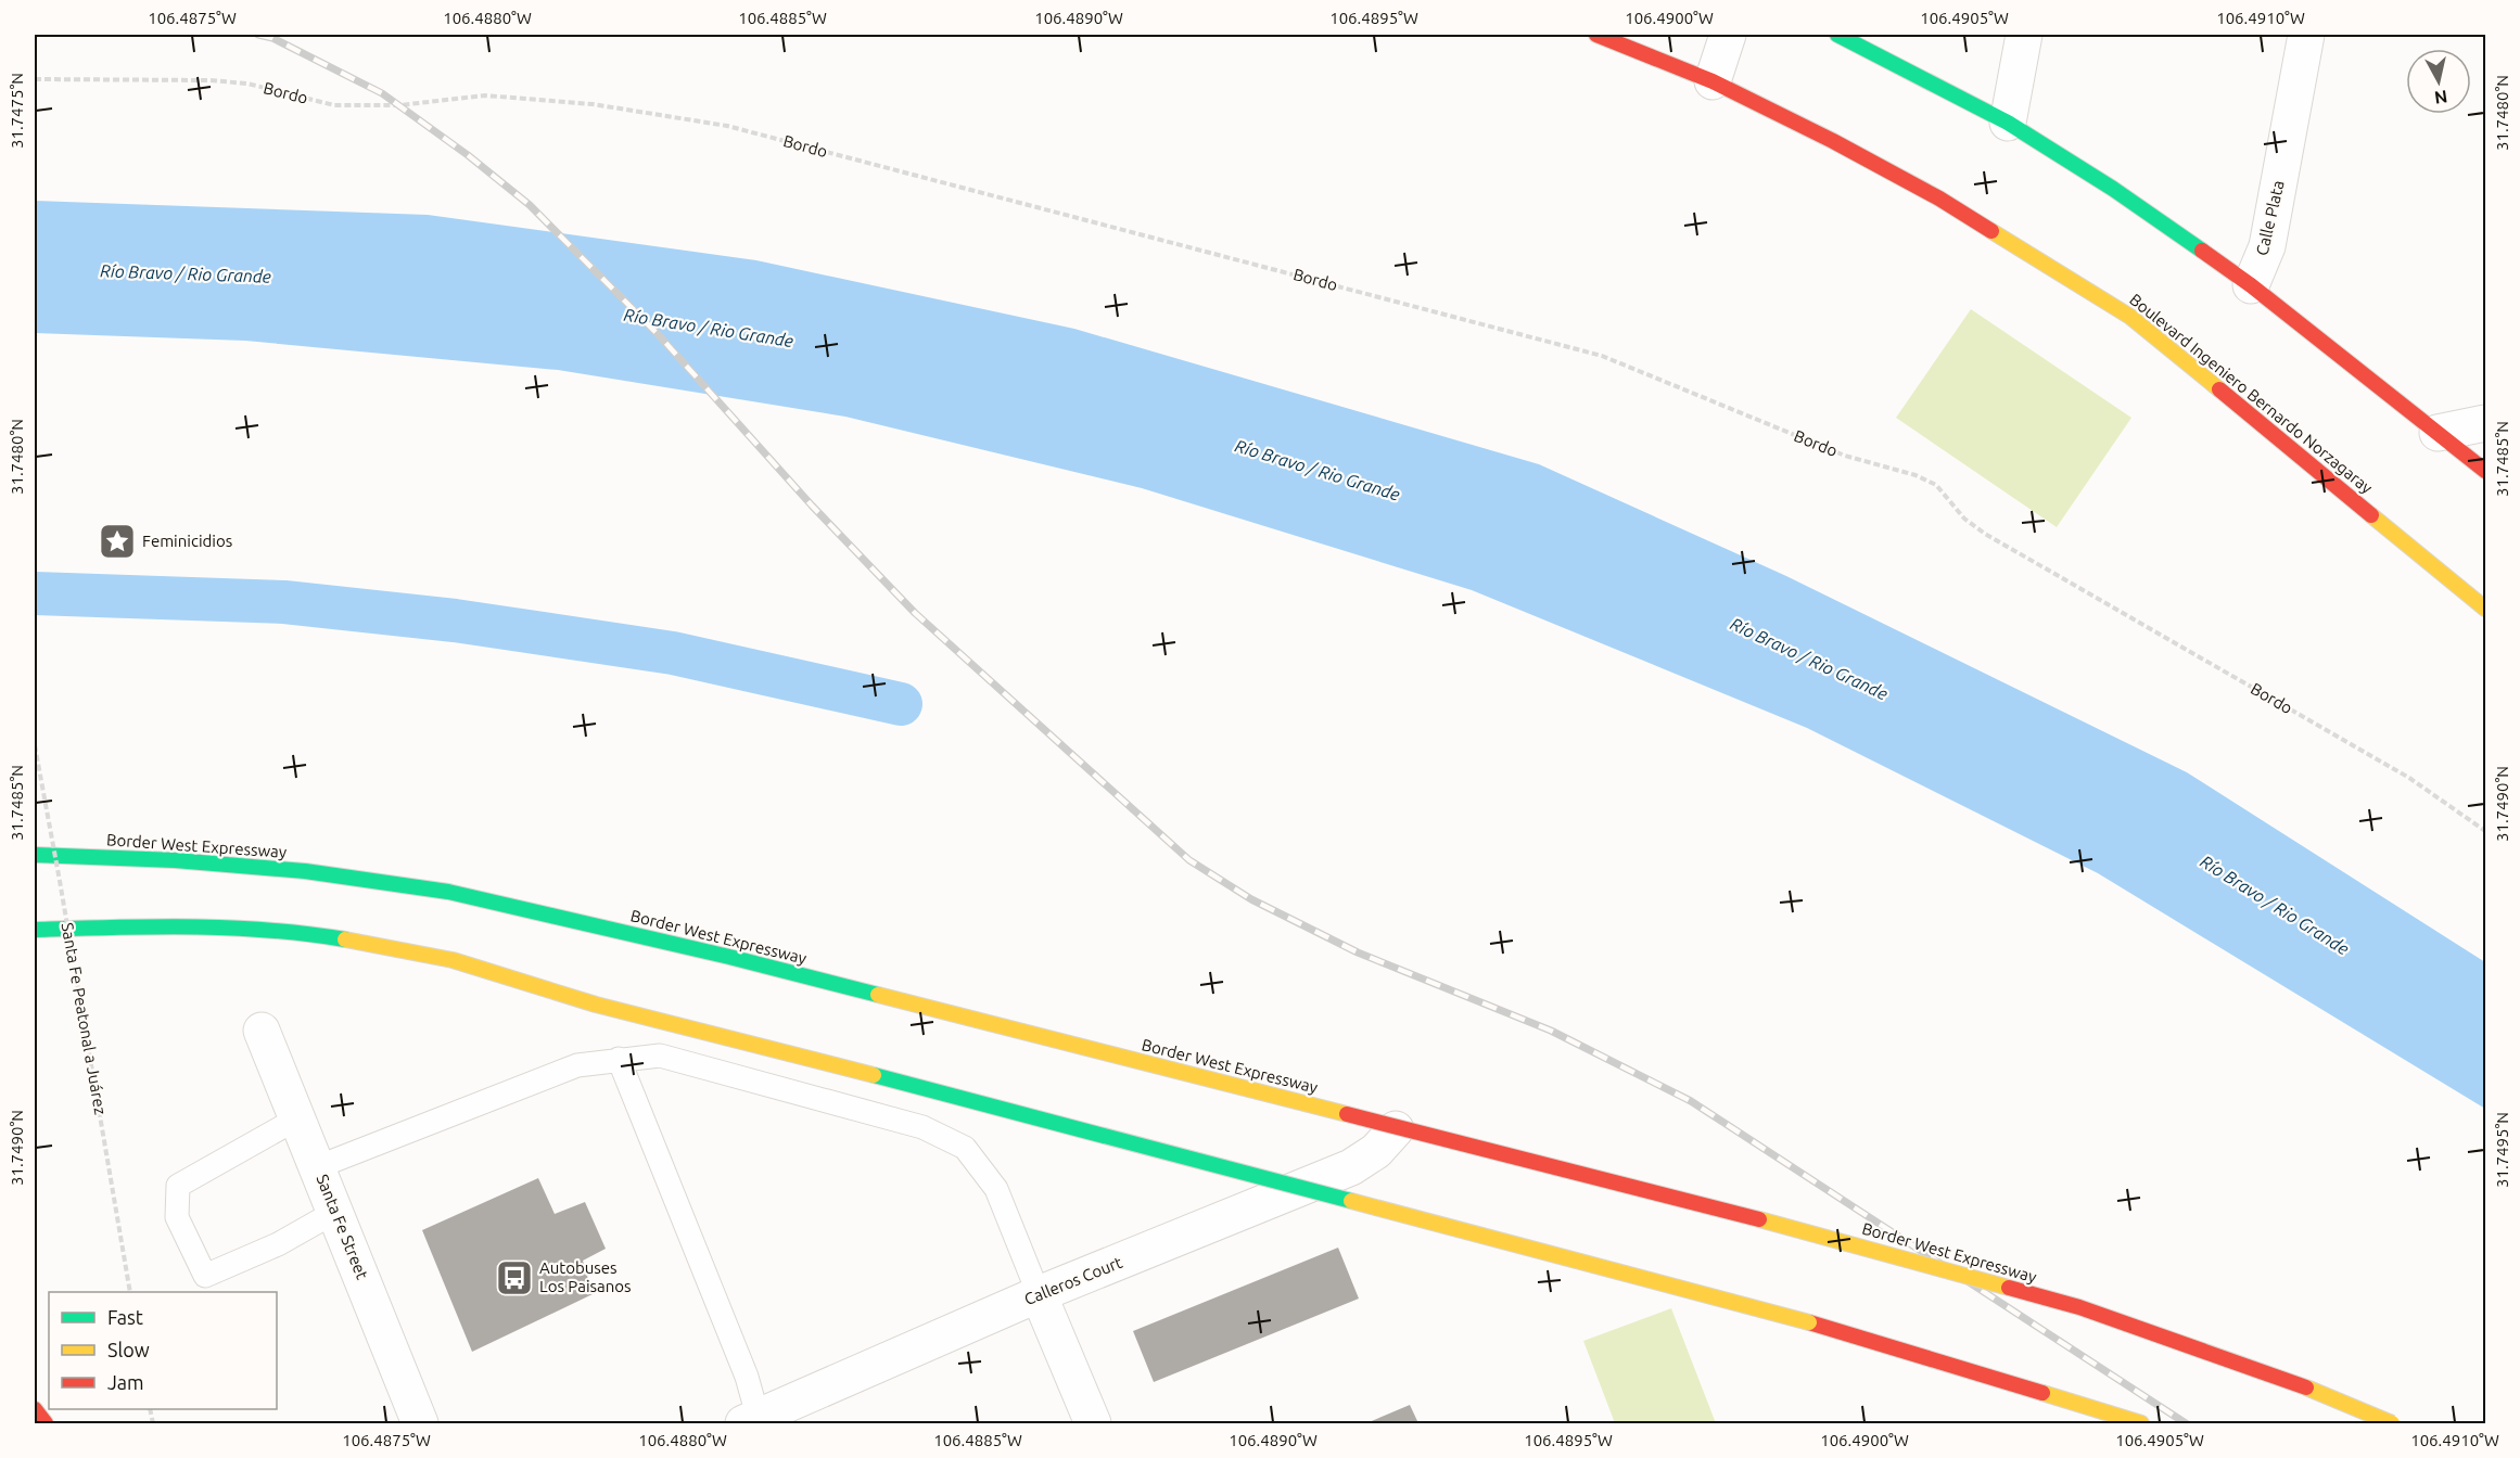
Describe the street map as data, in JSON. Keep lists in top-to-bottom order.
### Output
{
  "streets": {
    "main road": ["Boulevard Ingeniero Bernardo Norzagaray", "Border West Expressway"],
    "street": ["Calle Plata", "Santa Fe Street", "Calleros Court"],
    "path": ["Bordo", "Santa Fe Peatonal a Juárez"]
  },
  "water": ["Río Bravo / Rio Grande"],
  "places": {
    "place": ["Feminicidios"],
    "bus stop": ["Autobuses Los Paisanos"]
  },
  "legend": ["Fast", "Slow", "Jam"],
  "north": "bottom",
  "coordinates": [
    "106.4875°W",
    "106.4880°W",
    "106.4885°W",
    "106.4890°W",
    "106.4895°W",
    "106.4900°W",
    "106.4905°W",
    "106.4910°W",
    "31.7475°N",
    "31.7480°N",
    "31.7485°N",
    "31.7490°N",
    "31.7495°N"
  ]
}
